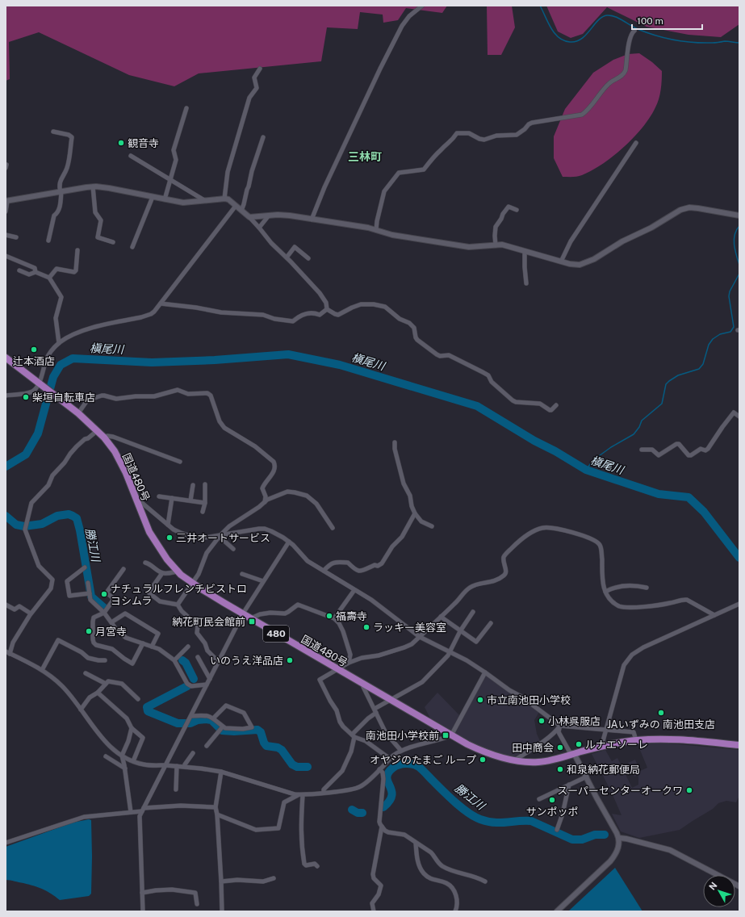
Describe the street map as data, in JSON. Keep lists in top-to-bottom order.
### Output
{
  "streets": {
    "highway": ["国道480号", "480"]
  },
  "districts": ["三林町"],
  "water": ["槇尾川", "勝江川"],
  "places": {
    "other": [
      "観音寺",
      "辻本酒店",
      "柴垣自転車店",
      "三井オートサービス",
      "ナチュラルフレンチビストロ ヨシムラ",
      "福壽寺",
      "ラッキー美容室",
      "月宮寺",
      "いのうえ洋品店",
      "市立南池田小学校",
      "JAいずみの 南池田支店",
      "小林呉服店",
      "ルナエソーレ",
      "田中商会",
      "オヤジのたまご ループ",
      "和泉納花郵便局",
      "スーパーセンターオークワ",
      "サンポッポ"
    ],
    "transit": ["納花町民会館前", "南池田小学校前"]
  },
  "scale_bar": "100 m",
  "north": "top left"
}
